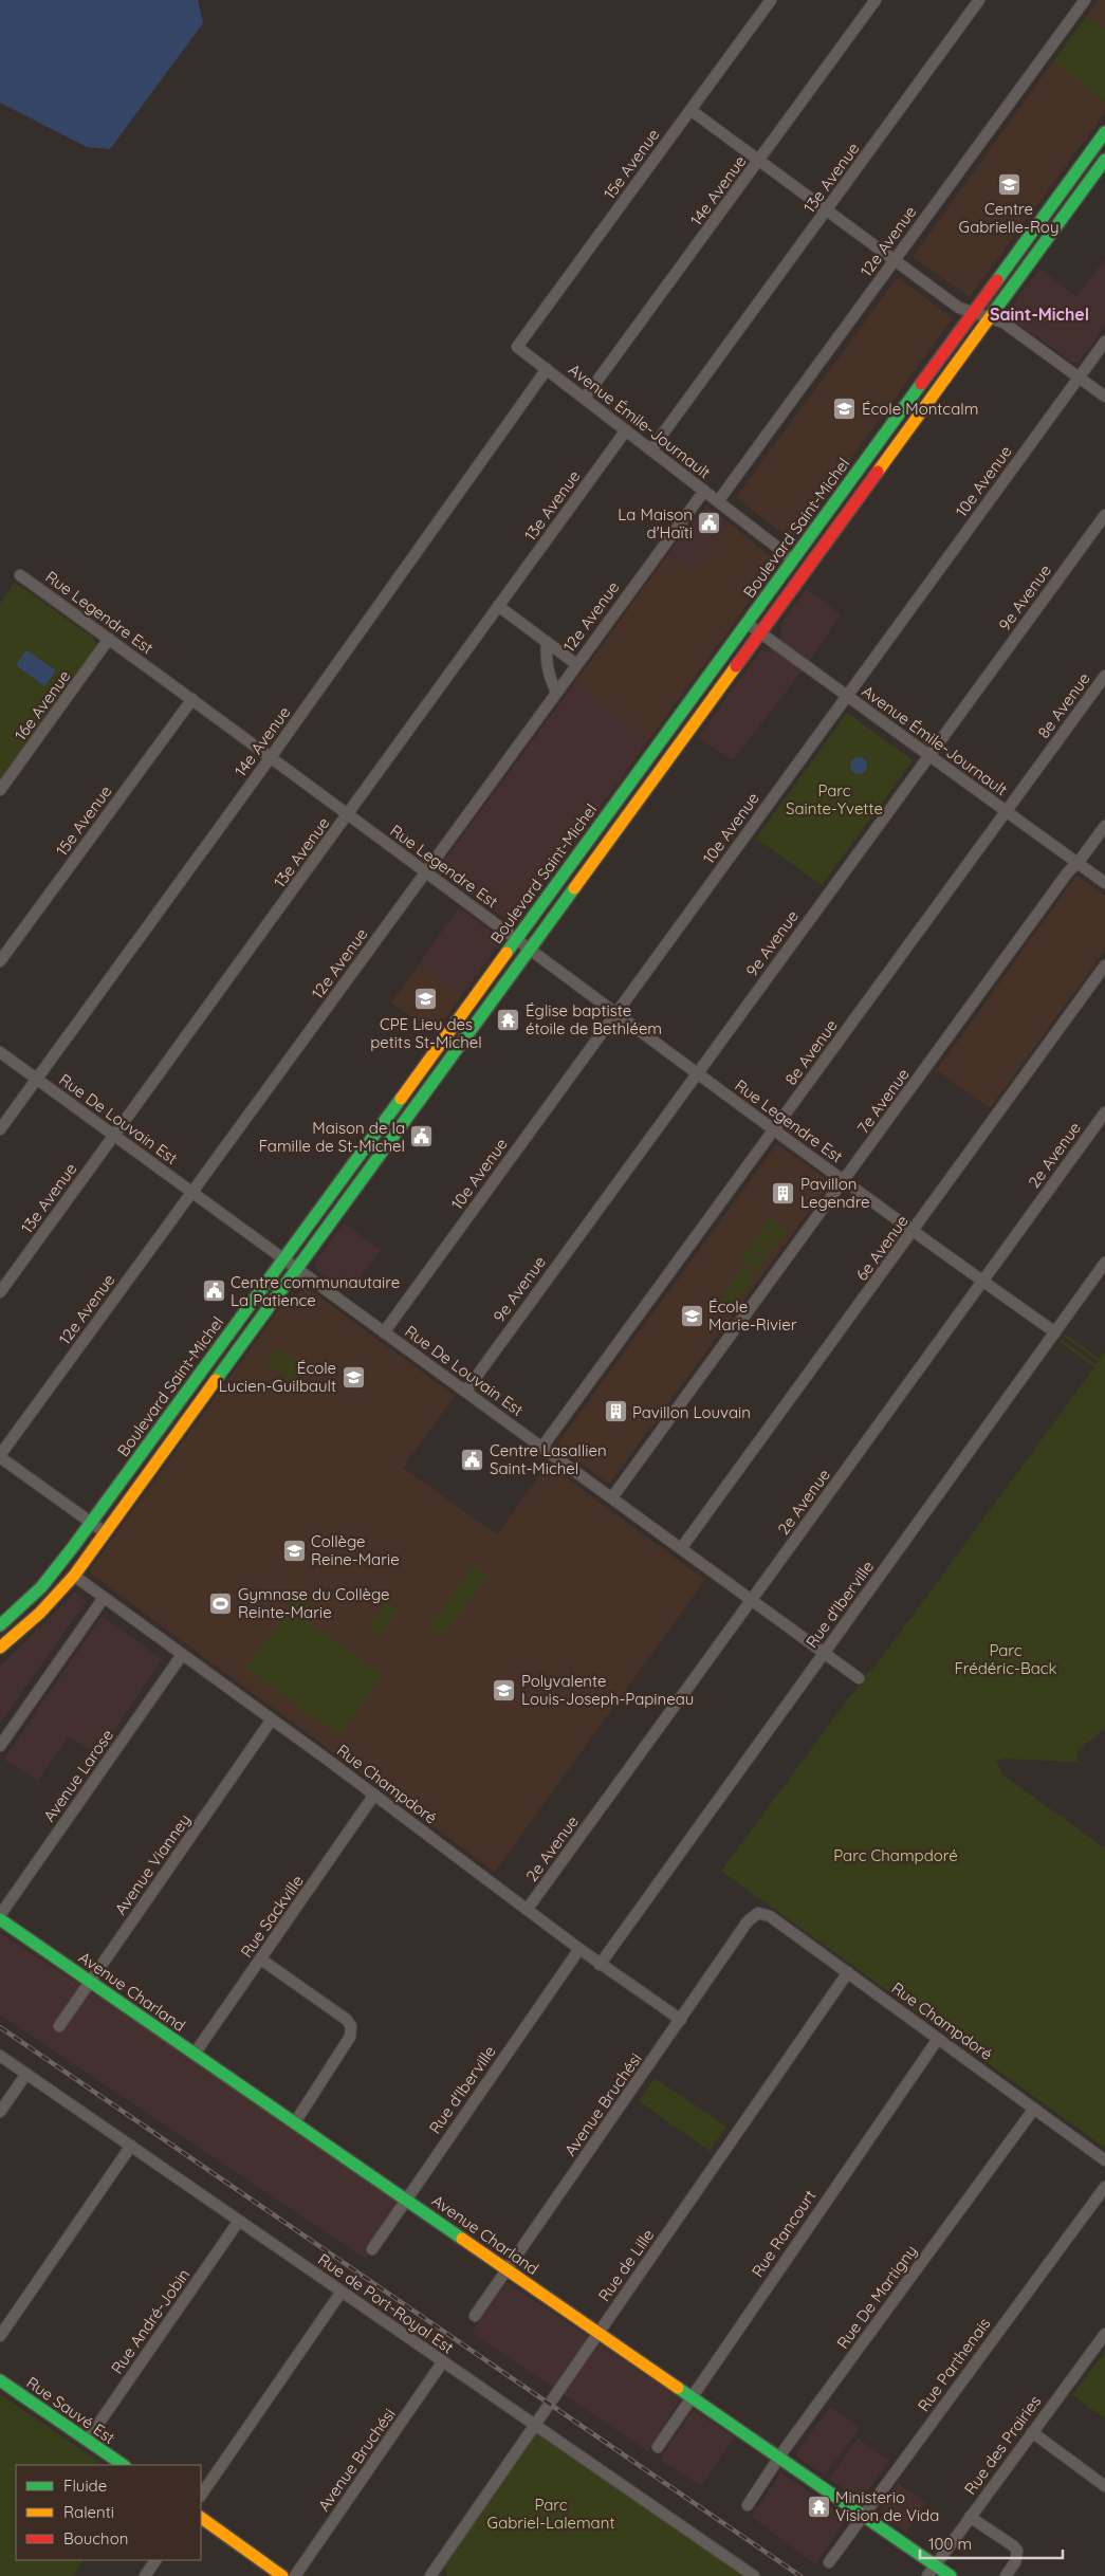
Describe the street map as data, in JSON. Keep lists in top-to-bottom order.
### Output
{
  "streets": {
    "main road": ["Boulevard Saint-Michel", "Avenue Charland", "Rue Sauvé Est"],
    "street": [
      "15e Avenue",
      "13e Avenue",
      "14e Avenue",
      "12e Avenue",
      "Avenue Émile-Journault",
      "10e Avenue",
      "9e Avenue",
      "Rue Legendre Est",
      "16e Avenue",
      "8e Avenue",
      "7e Avenue",
      "Rue De Louvain Est",
      "2e Avenue",
      "6e Avenue",
      "Rue d'Iberville",
      "Avenue Larose",
      "Rue Champdoré",
      "Avenue Vianney",
      "Rue Sackville",
      "Avenue Bruchési",
      "Rue Rancourt",
      "Rue de Lille",
      "Rue De Martigny",
      "Rue de Port-Royal Est",
      "Rue André-Jobin",
      "Rue Parthenais",
      "Rue des Prairies"
    ]
  },
  "crossings": [
    ["15e Avenue", "Avenue Émile-Journault"],
    ["15e Avenue", "Rue Legendre Est"],
    ["13e Avenue", "Avenue Émile-Journault"],
    ["13e Avenue", "Rue Legendre Est"],
    ["13e Avenue", "Rue De Louvain Est"],
    ["14e Avenue", "Avenue Émile-Journault"],
    ["14e Avenue", "Rue Legendre Est"],
    ["14e Avenue", "Rue De Louvain Est"],
    ["12e Avenue", "Avenue Émile-Journault"],
    ["12e Avenue", "Rue Legendre Est"],
    ["12e Avenue", "Rue De Louvain Est"],
    ["Avenue Émile-Journault", "10e Avenue"],
    ["Avenue Émile-Journault", "Boulevard Saint-Michel"],
    ["Avenue Émile-Journault", "9e Avenue"],
    ["Avenue Émile-Journault", "8e Avenue"],
    ["Avenue Émile-Journault", "7e Avenue"],
    ["10e Avenue", "Rue Legendre Est"],
    ["10e Avenue", "Rue De Louvain Est"],
    ["Boulevard Saint-Michel", "Rue Legendre Est"],
    ["Boulevard Saint-Michel", "Rue De Louvain Est"],
    ["Boulevard Saint-Michel", "Rue Champdoré"],
    ["9e Avenue", "Rue Legendre Est"],
    ["9e Avenue", "Rue De Louvain Est"],
    ["Rue Legendre Est", "16e Avenue"],
    ["Rue Legendre Est", "8e Avenue"],
    ["Rue Legendre Est", "7e Avenue"],
    ["Rue Legendre Est", "2e Avenue"],
    ["Rue Legendre Est", "6e Avenue"],
    ["Rue Legendre Est", "Rue d'Iberville"],
    ["8e Avenue", "Rue De Louvain Est"],
    ["7e Avenue", "Rue De Louvain Est"],
    ["Rue De Louvain Est", "2e Avenue"],
    ["Rue De Louvain Est", "6e Avenue"],
    ["Rue De Louvain Est", "Rue d'Iberville"],
    ["2e Avenue", "Rue Champdoré"],
    ["Rue d'Iberville", "Rue Champdoré"],
    ["Rue d'Iberville", "Avenue Charland"],
    ["Avenue Larose", "Rue Champdoré"],
    ["Rue Champdoré", "Avenue Vianney"],
    ["Rue Champdoré", "Rue Sackville"],
    ["Rue Champdoré", "Avenue Bruchési"],
    ["Rue Champdoré", "Rue Rancourt"],
    ["Rue Champdoré", "Rue de Lille"],
    ["Rue Champdoré", "Rue De Martigny"],
    ["Avenue Vianney", "Avenue Charland"],
    ["Rue Sackville", "Avenue Charland"],
    ["Avenue Charland", "Avenue Bruchési"],
    ["Avenue Charland", "Rue Rancourt"],
    ["Avenue Charland", "Rue de Lille"],
    ["Avenue Charland", "Rue De Martigny"],
    ["Avenue Charland", "Rue Parthenais"],
    ["Avenue Charland", "Rue des Prairies"],
    ["Avenue Bruchési", "Rue de Port-Royal Est"],
    ["Rue de Lille", "Rue de Port-Royal Est"],
    ["Rue de Port-Royal Est", "Rue André-Jobin"],
    ["Rue André-Jobin", "Rue Sauvé Est"]
  ],
  "districts": ["Saint-Michel"],
  "parks": [
    "Parc Sainte-Yvette",
    "Parc Frédéric-Back",
    "Parc Champdoré",
    "Parc Gabriel-Lalemant"
  ],
  "places": {
    "school or university": [
      "Centre Gabrielle-Roy",
      "École Montcalm",
      "CPE Lieu des petits St-Michel",
      "École Marie-Rivier",
      "École Lucien-Guilbault",
      "Collège Reine-Marie",
      "Polyvalente Louis-Joseph-Papineau"
    ],
    "public building": [
      "La Maison d'Haïti",
      "Maison de la Famille de St-Michel",
      "Centre communautaire La Patience",
      "Centre Lasallien Saint-Michel"
    ],
    "temple": ["Église baptiste étoile de Bethléem", "Ministerio Vision de Vida"],
    "building": ["Pavillon Legendre", "Pavillon Louvain"],
    "sports": ["Gymnase du Collège Reinte-Marie"]
  },
  "legend": ["Fluide", "Ralenti", "Bouchon"],
  "scale_bar": "100 m"
}
